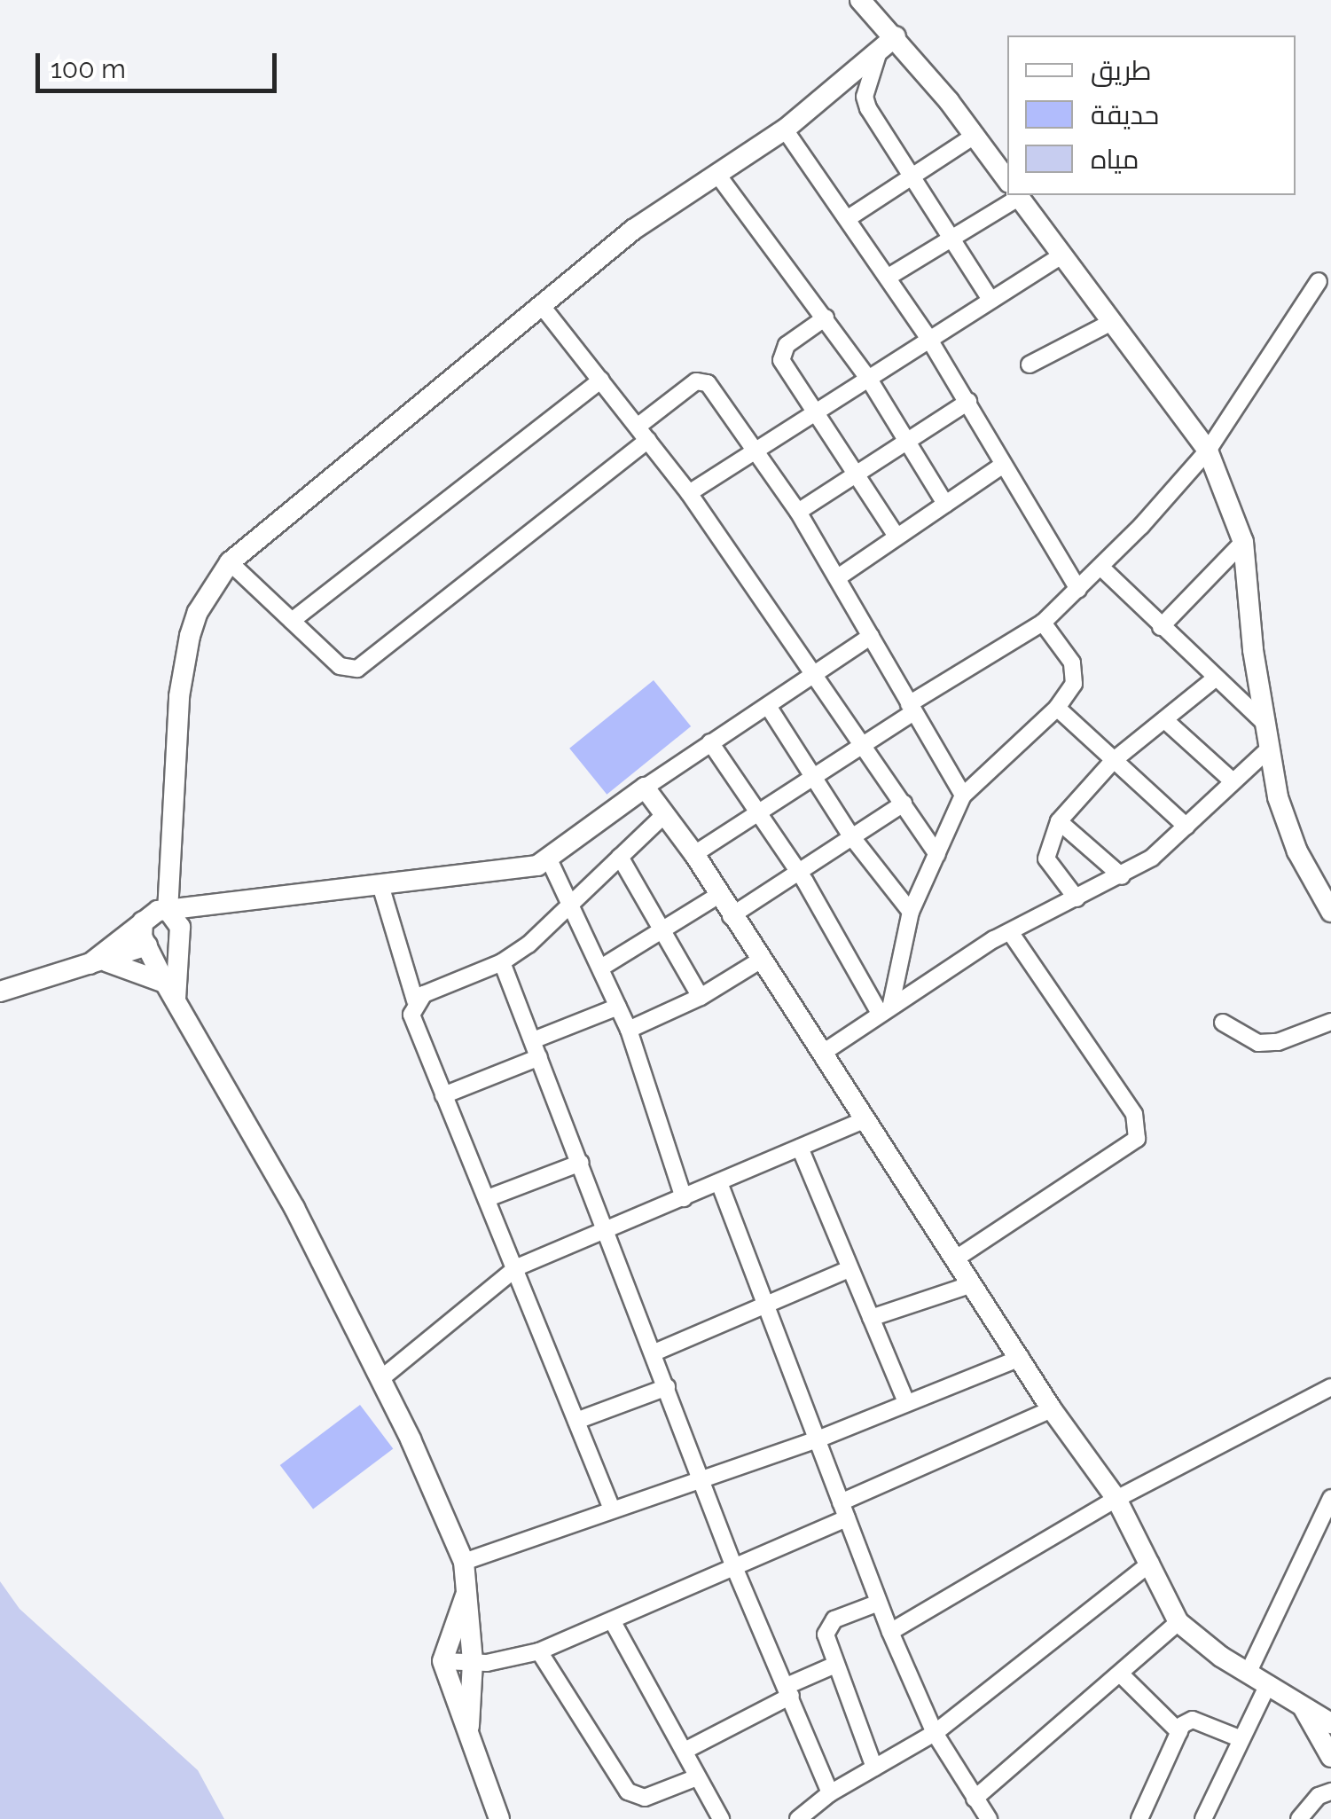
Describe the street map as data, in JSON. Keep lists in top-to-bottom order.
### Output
{
  "legend": ["طريق", "حديقة", "مياه"],
  "scale_bar": "100 m"
}
